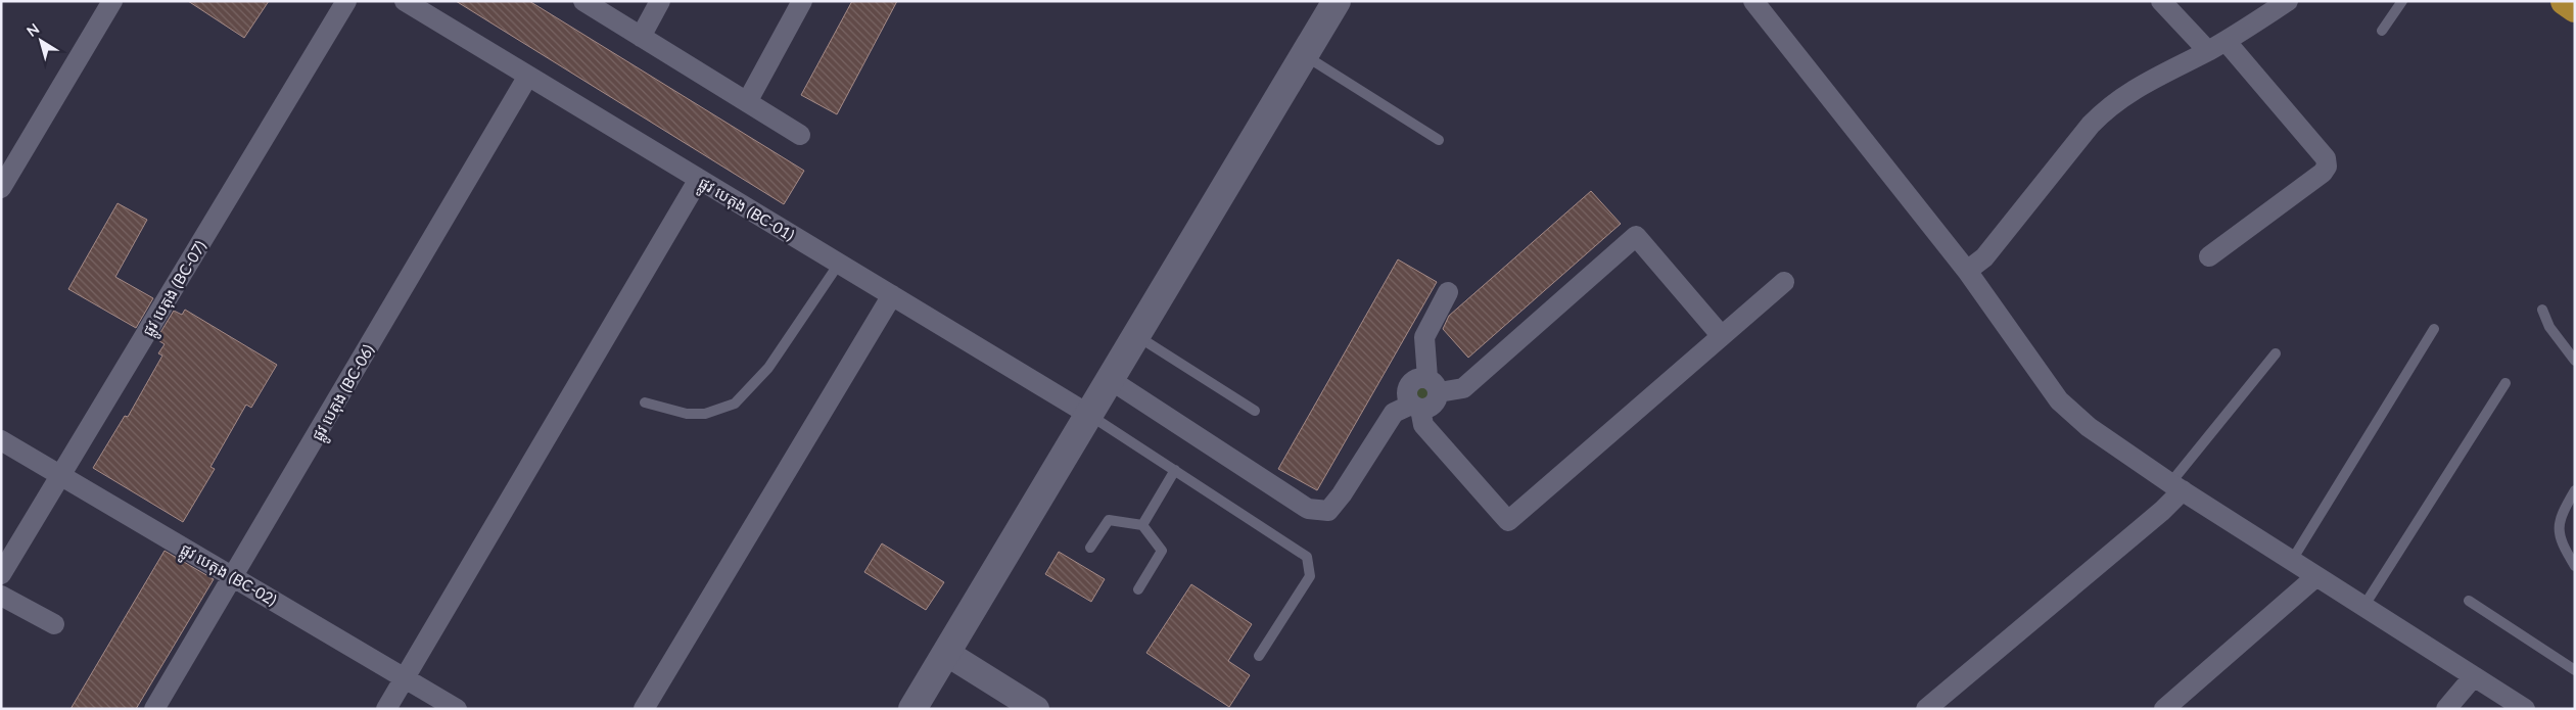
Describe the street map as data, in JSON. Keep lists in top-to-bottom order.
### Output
{
  "streets": {
    "street": [
      "ផ្លូវ បេតុង (BC-01)",
      "ផ្លូវ បេតុង (BC-07)",
      "ផ្លូវ បេតុង (BC-06)",
      "ផ្លូវ បេតុង (BC-02)"
    ]
  },
  "crossings": [
    ["ផ្លូវ បេតុង (BC-01)", "ផ្លូវ បេតុង (BC-06)"],
    ["ផ្លូវ បេតុង (BC-07)", "ផ្លូវ បេតុង (BC-02)"],
    ["ផ្លូវ បេតុង (BC-06)", "ផ្លូវ បេតុង (BC-02)"]
  ],
  "north": "top left"
}
